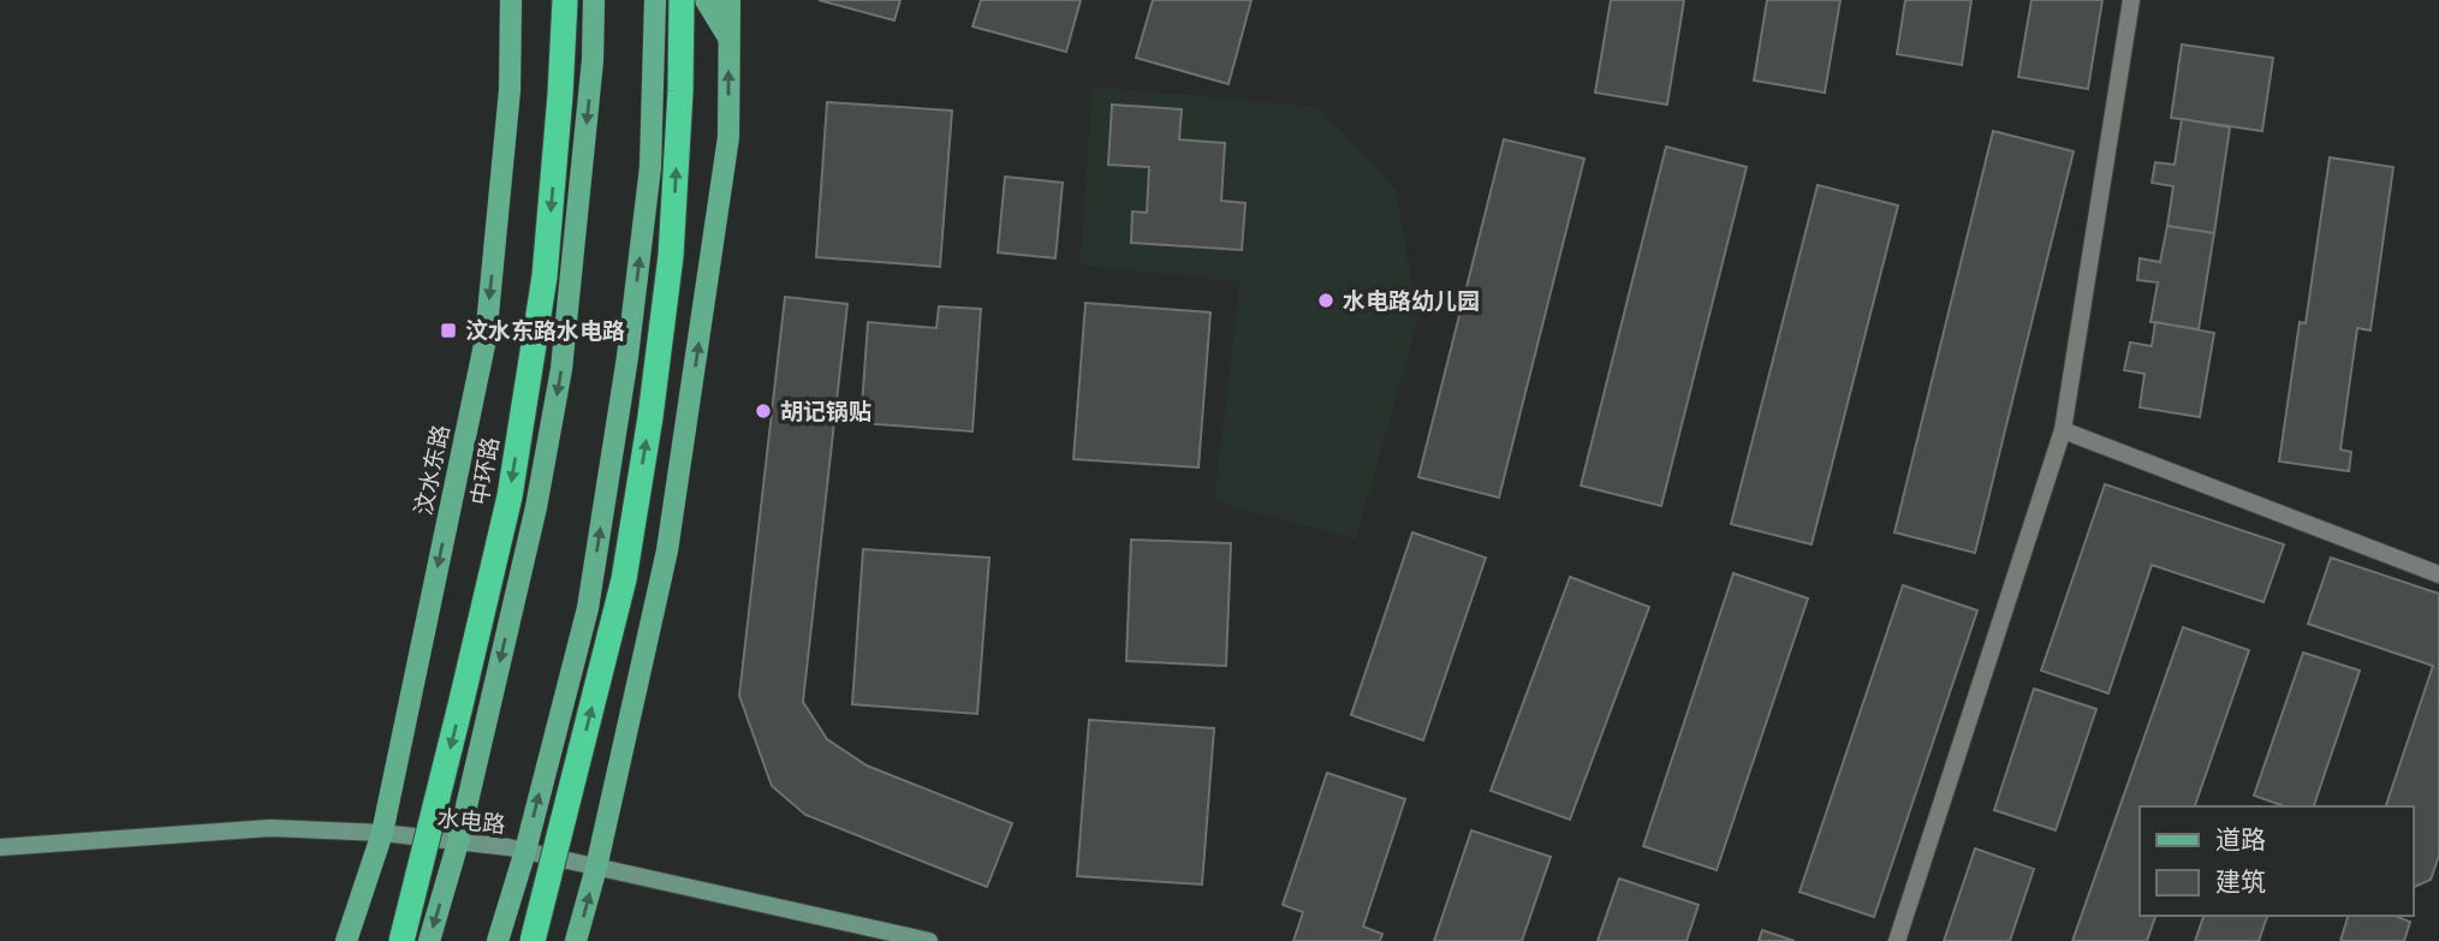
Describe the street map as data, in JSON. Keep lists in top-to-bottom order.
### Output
{
  "streets": {
    "highway": ["中环路"],
    "main road": ["汶水东路", "水电路"]
  },
  "crossings": [
    ["汶水东路", "水电路"]
  ],
  "places": {
    "other": ["水电路幼儿园", "胡记锅贴"],
    "transit": ["汶水东路水电路"]
  },
  "legend": ["道路", "建筑"]
}
